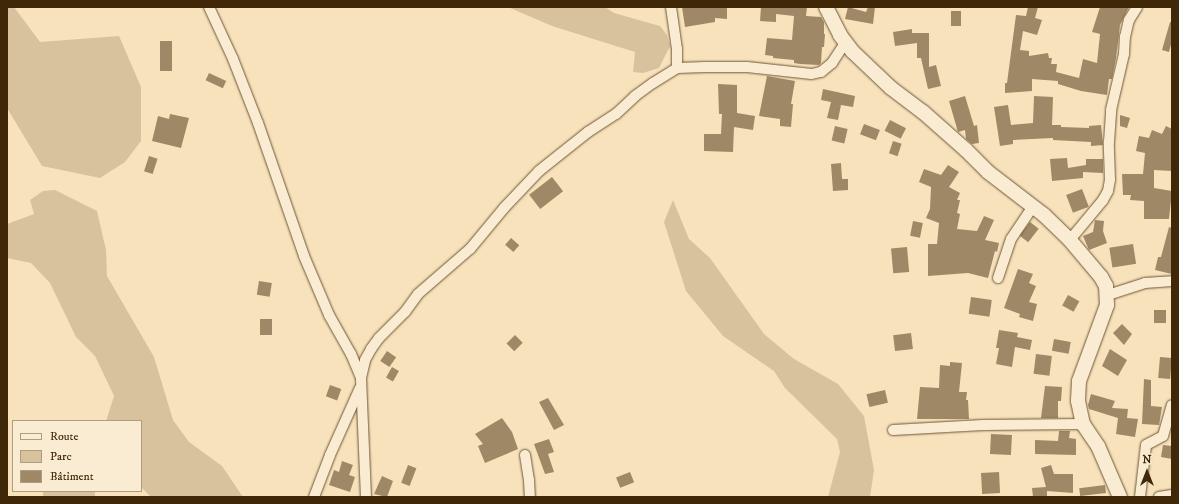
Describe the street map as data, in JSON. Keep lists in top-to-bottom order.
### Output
{
  "legend": ["Route", "Parc", "Bâtiment"],
  "north": "top"
}
